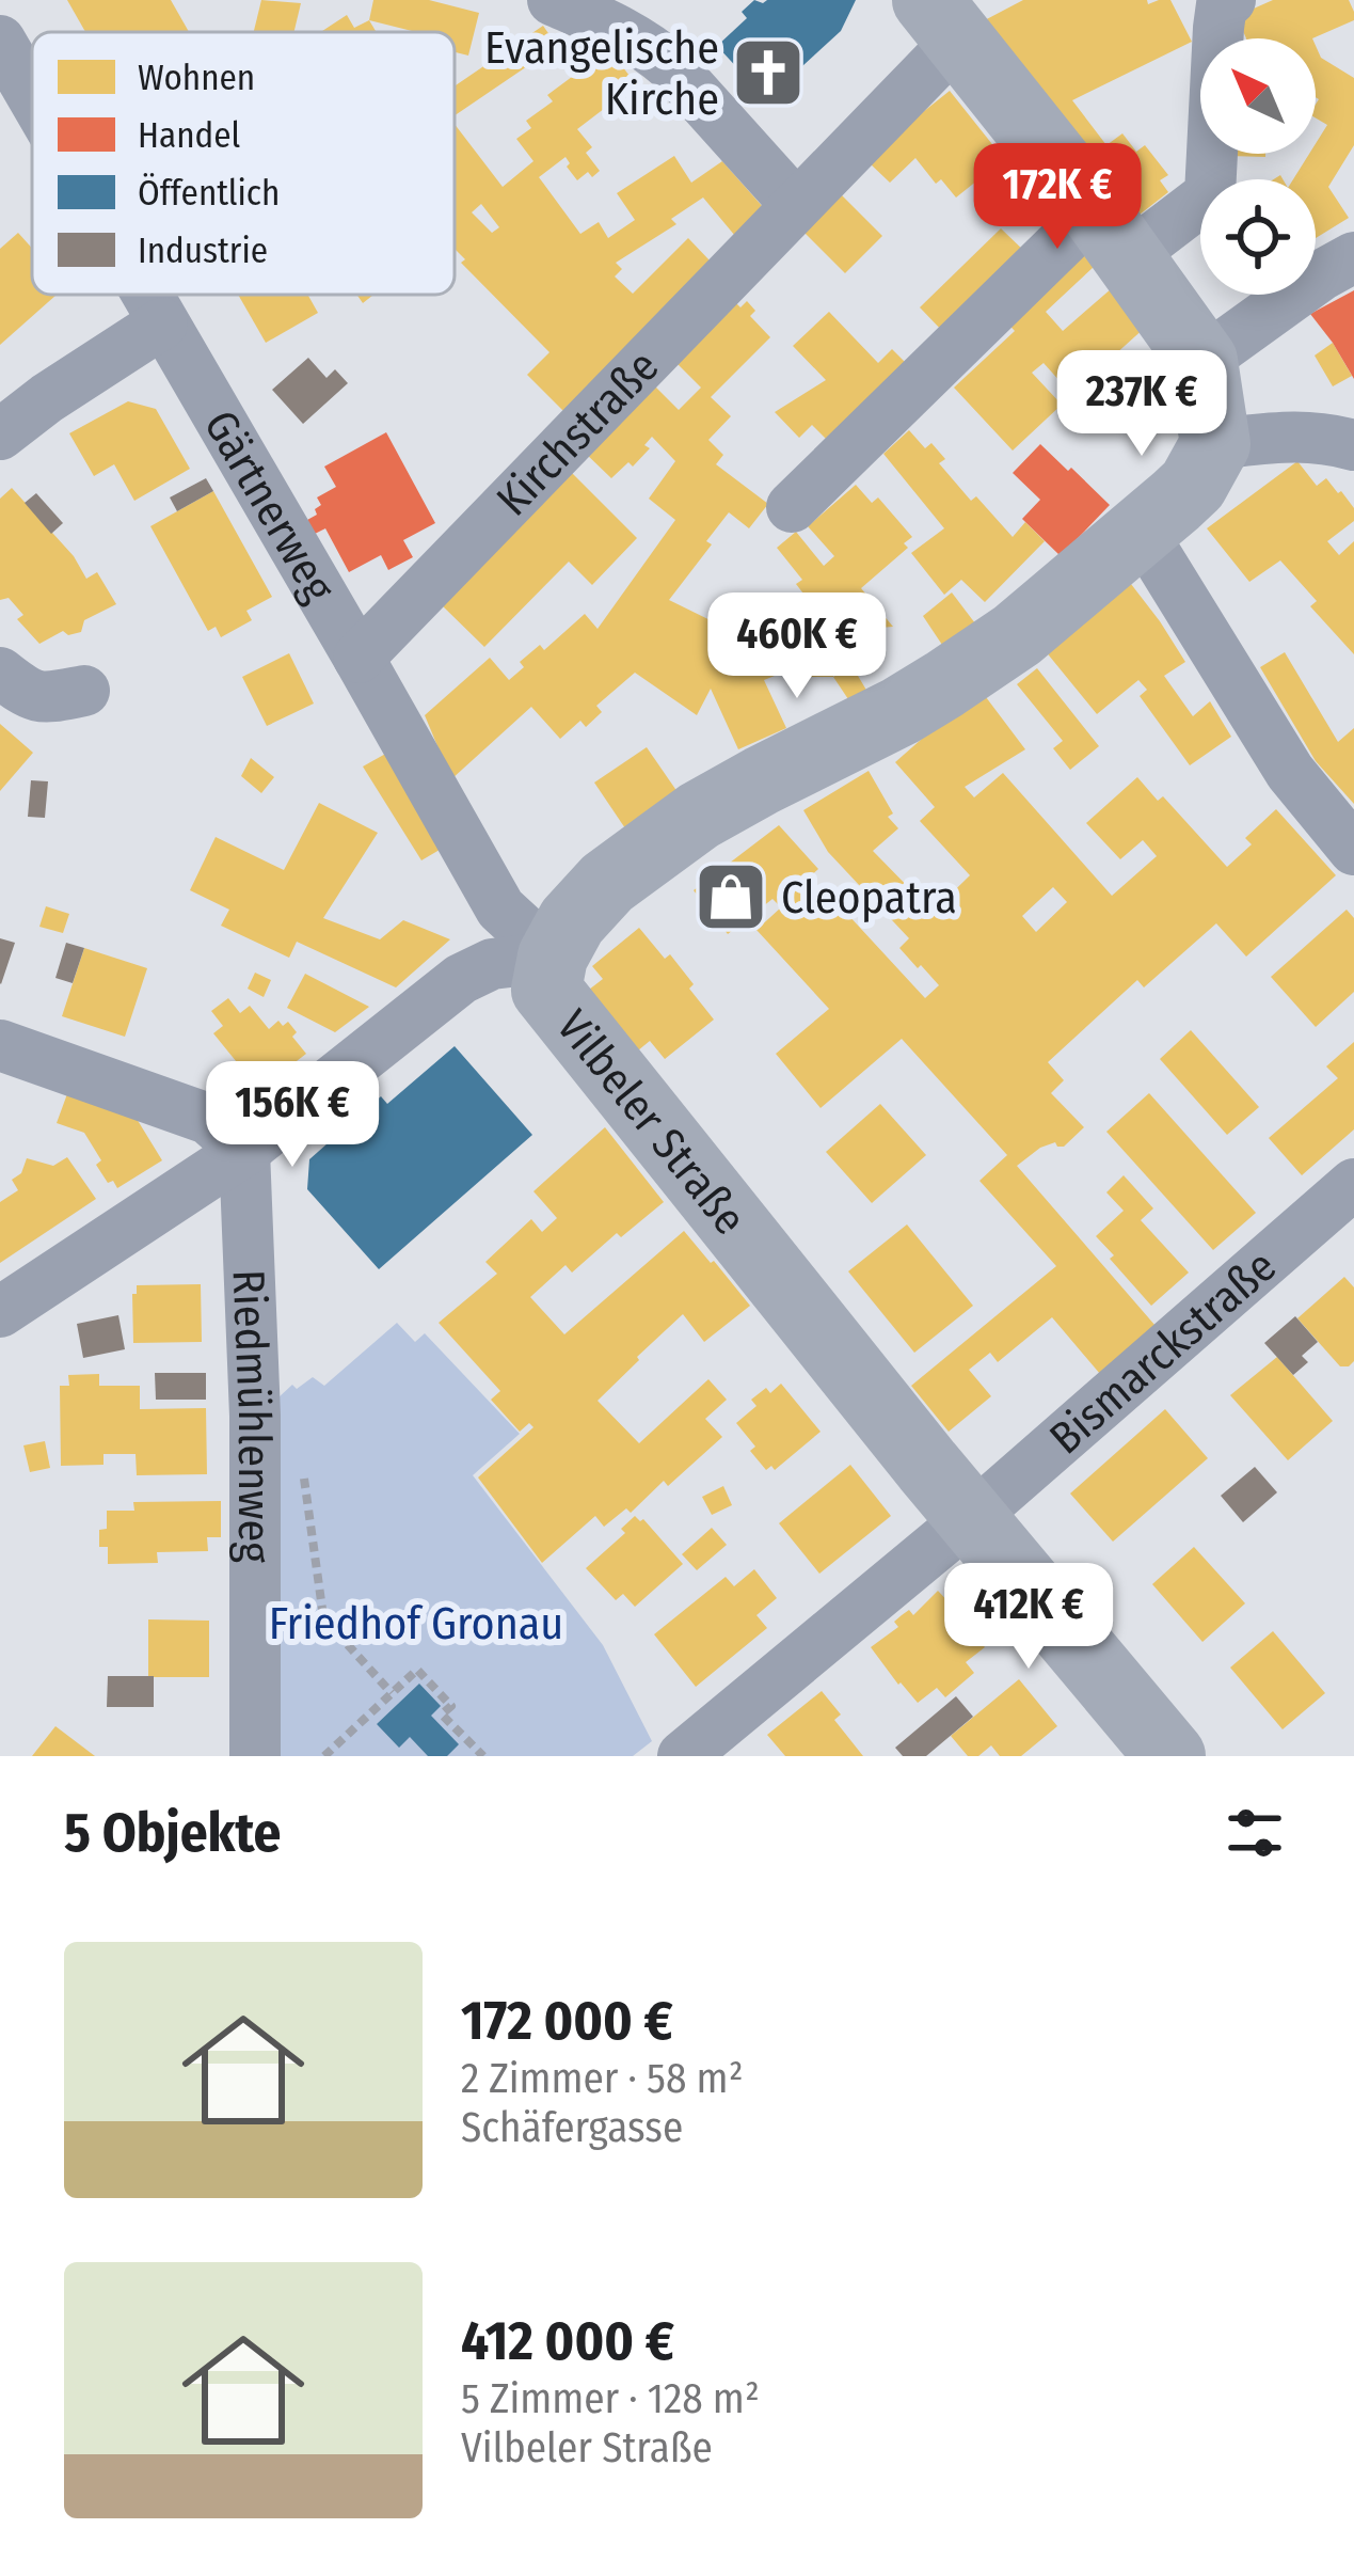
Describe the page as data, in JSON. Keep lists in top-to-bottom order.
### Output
{
  "streets": {
    "street": [
      "Kirchstraße",
      "Gärtnerweg",
      "Vilbeler Straße",
      "Bismarckstraße",
      "Riedmühlenweg"
    ]
  },
  "crossings": [
    ["Kirchstraße", "Gärtnerweg"],
    ["Gärtnerweg", "Vilbeler Straße"],
    ["Vilbeler Straße", "Bismarckstraße"]
  ],
  "parks": ["Friedhof Gronau"],
  "places": {
    "church": ["Evangelische Kirche"],
    "shop": ["Cleopatra"]
  },
  "legend": [
    "Wohnen",
    "Handel",
    "Öffentlich",
    "Industrie"
  ],
  "north": "top left",
  "page": {
    "price": [
      "172K €",
      "237K €",
      "460K €",
      "156K €",
      "412K €"
    ],
    "heading": "5 Objekte",
    "list": [
      {
        "name": "172 000 €",
        "note": "2 Zimmer · 58 m² · Schäfergasse"
      },
      {
        "name": "412 000 €",
        "note": "5 Zimmer · 128 m² · Vilbeler Straße"
      }
    ]
  }
}
